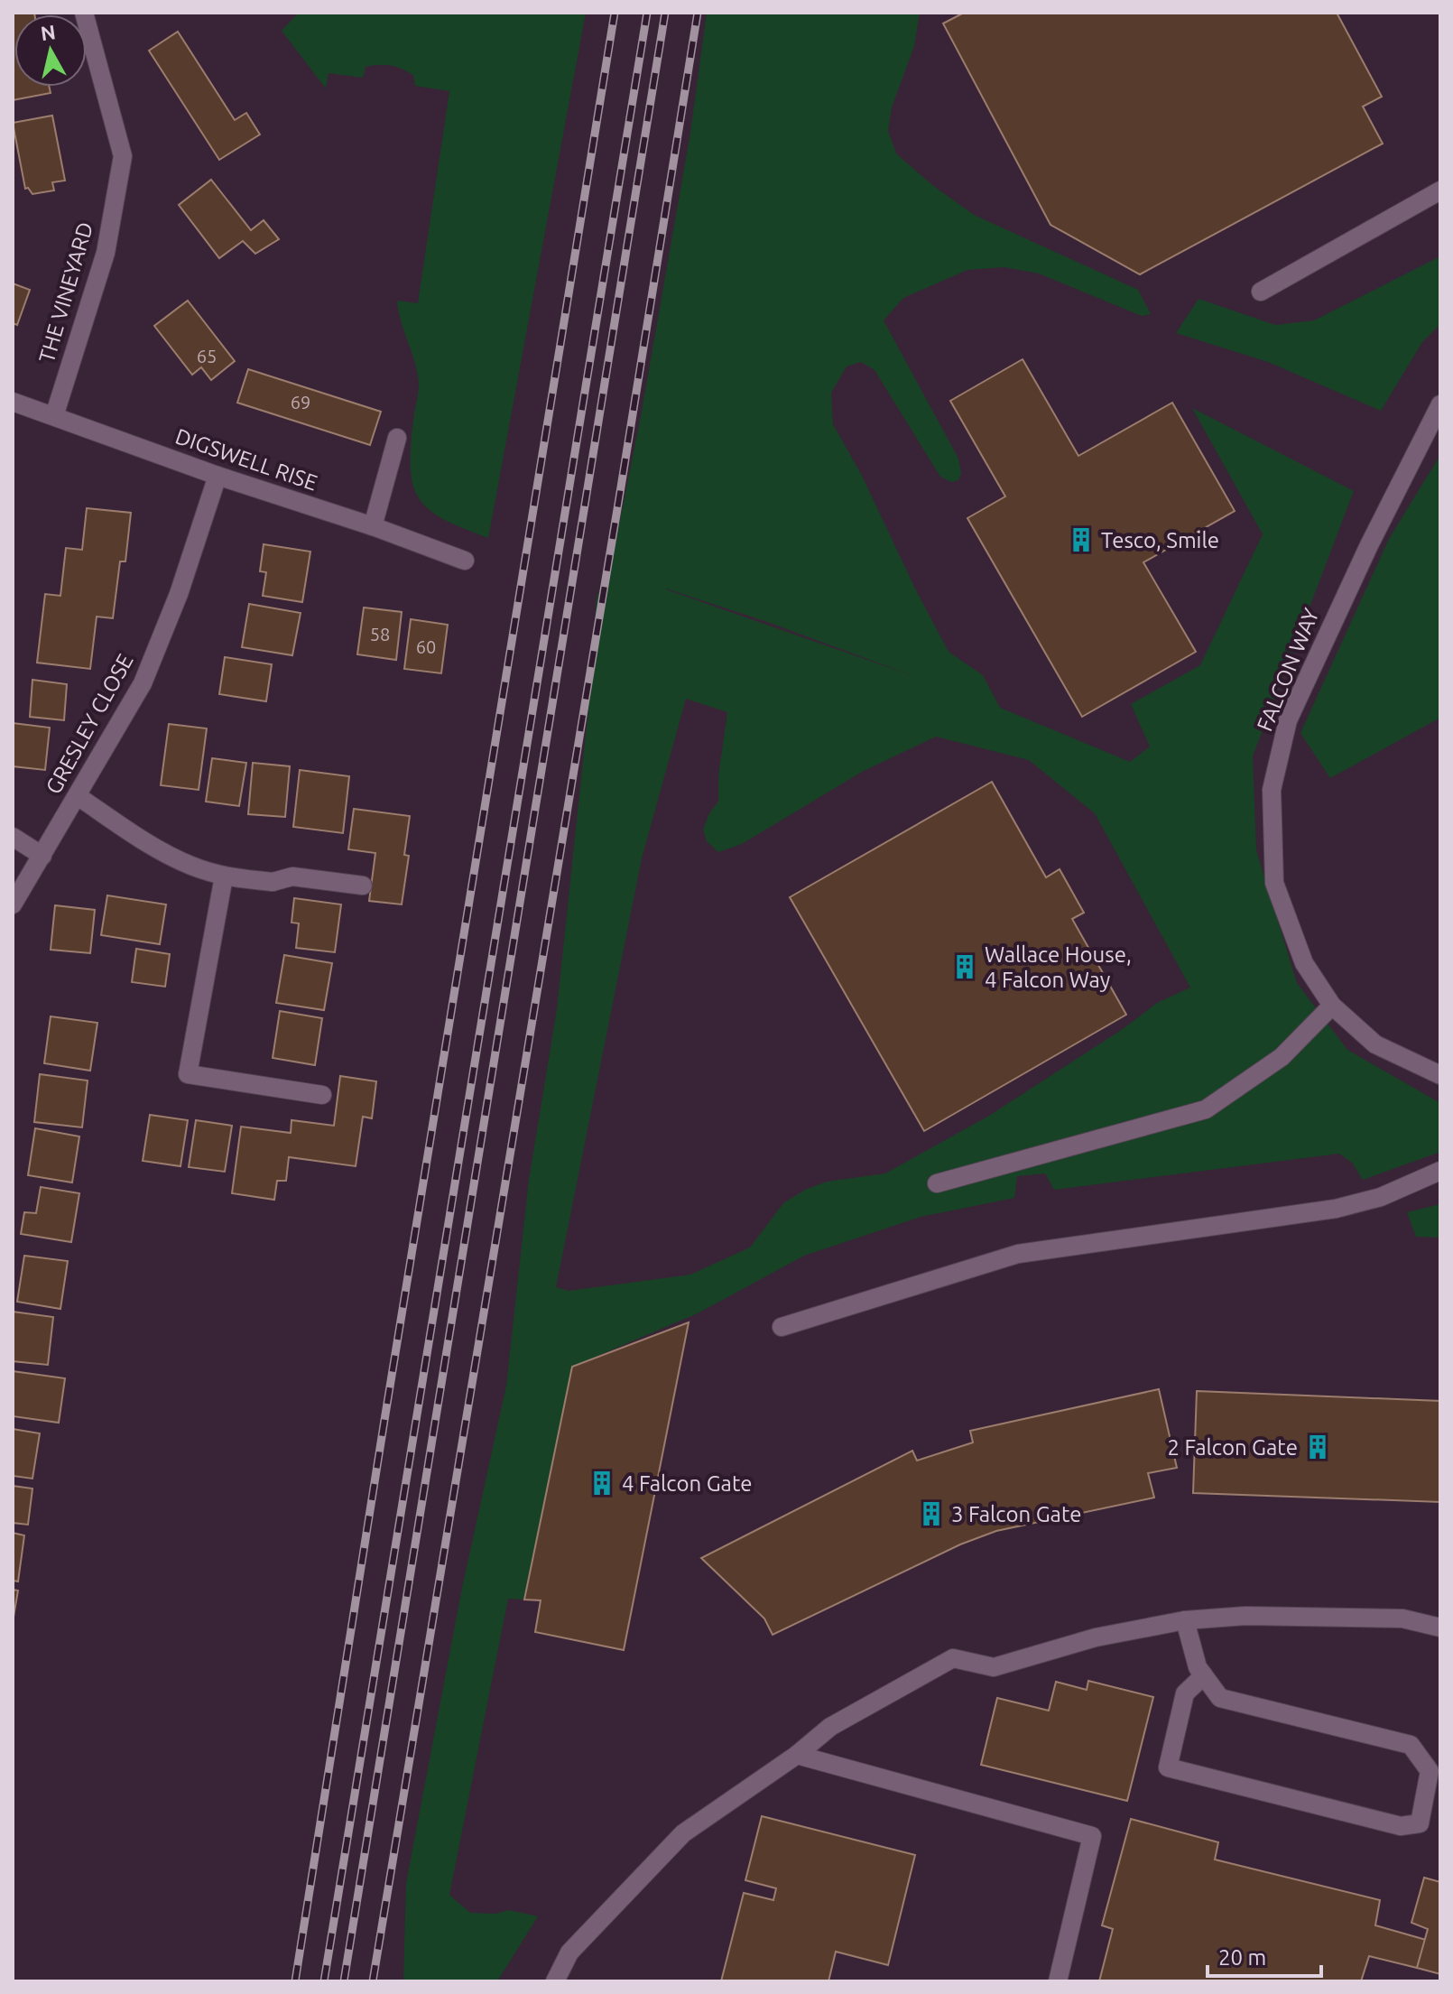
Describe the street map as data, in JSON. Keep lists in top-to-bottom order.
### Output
{
  "streets": {
    "street": [
      "THE VINEYARD",
      "DIGSWELL RISE",
      "FALCON WAY",
      "GRESLEY CLOSE"
    ]
  },
  "crossings": [
    ["THE VINEYARD", "DIGSWELL RISE"],
    ["DIGSWELL RISE", "GRESLEY CLOSE"]
  ],
  "places": {
    "building": [
      "Tesco, Smile",
      "Wallace House, 4 Falcon Way",
      "2 Falcon Gate",
      "4 Falcon Gate",
      "3 Falcon Gate"
    ]
  },
  "house_numbers": [
    "65",
    "69",
    "58",
    "60"
  ],
  "scale_bar": "20 m",
  "north": "top"
}
